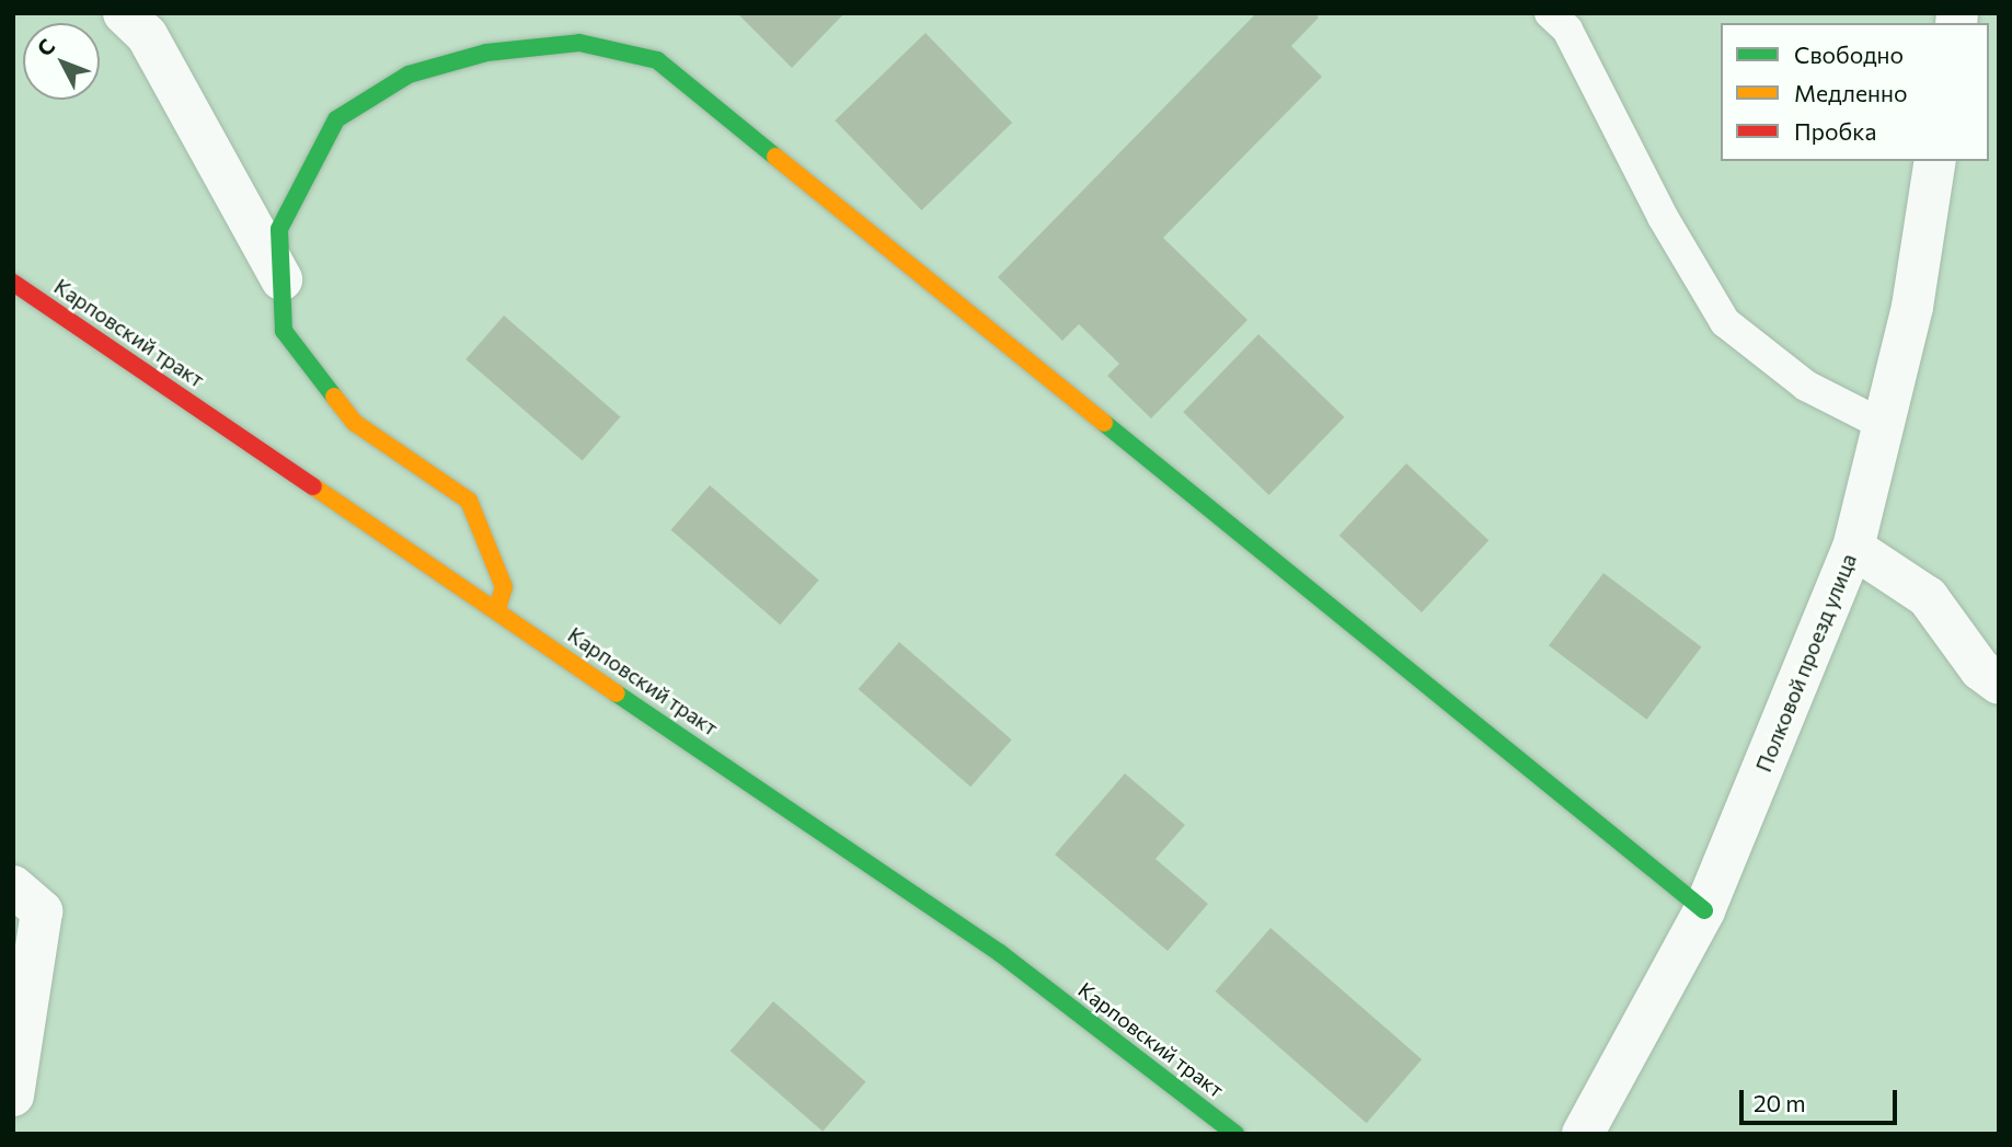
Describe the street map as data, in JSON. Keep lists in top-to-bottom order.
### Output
{
  "streets": {
    "street": ["Карповский тракт", "Полковой проезд улица"]
  },
  "legend": ["Свободно", "Медленно", "Пробка"],
  "scale_bar": "20 m",
  "north": "top left"
}
